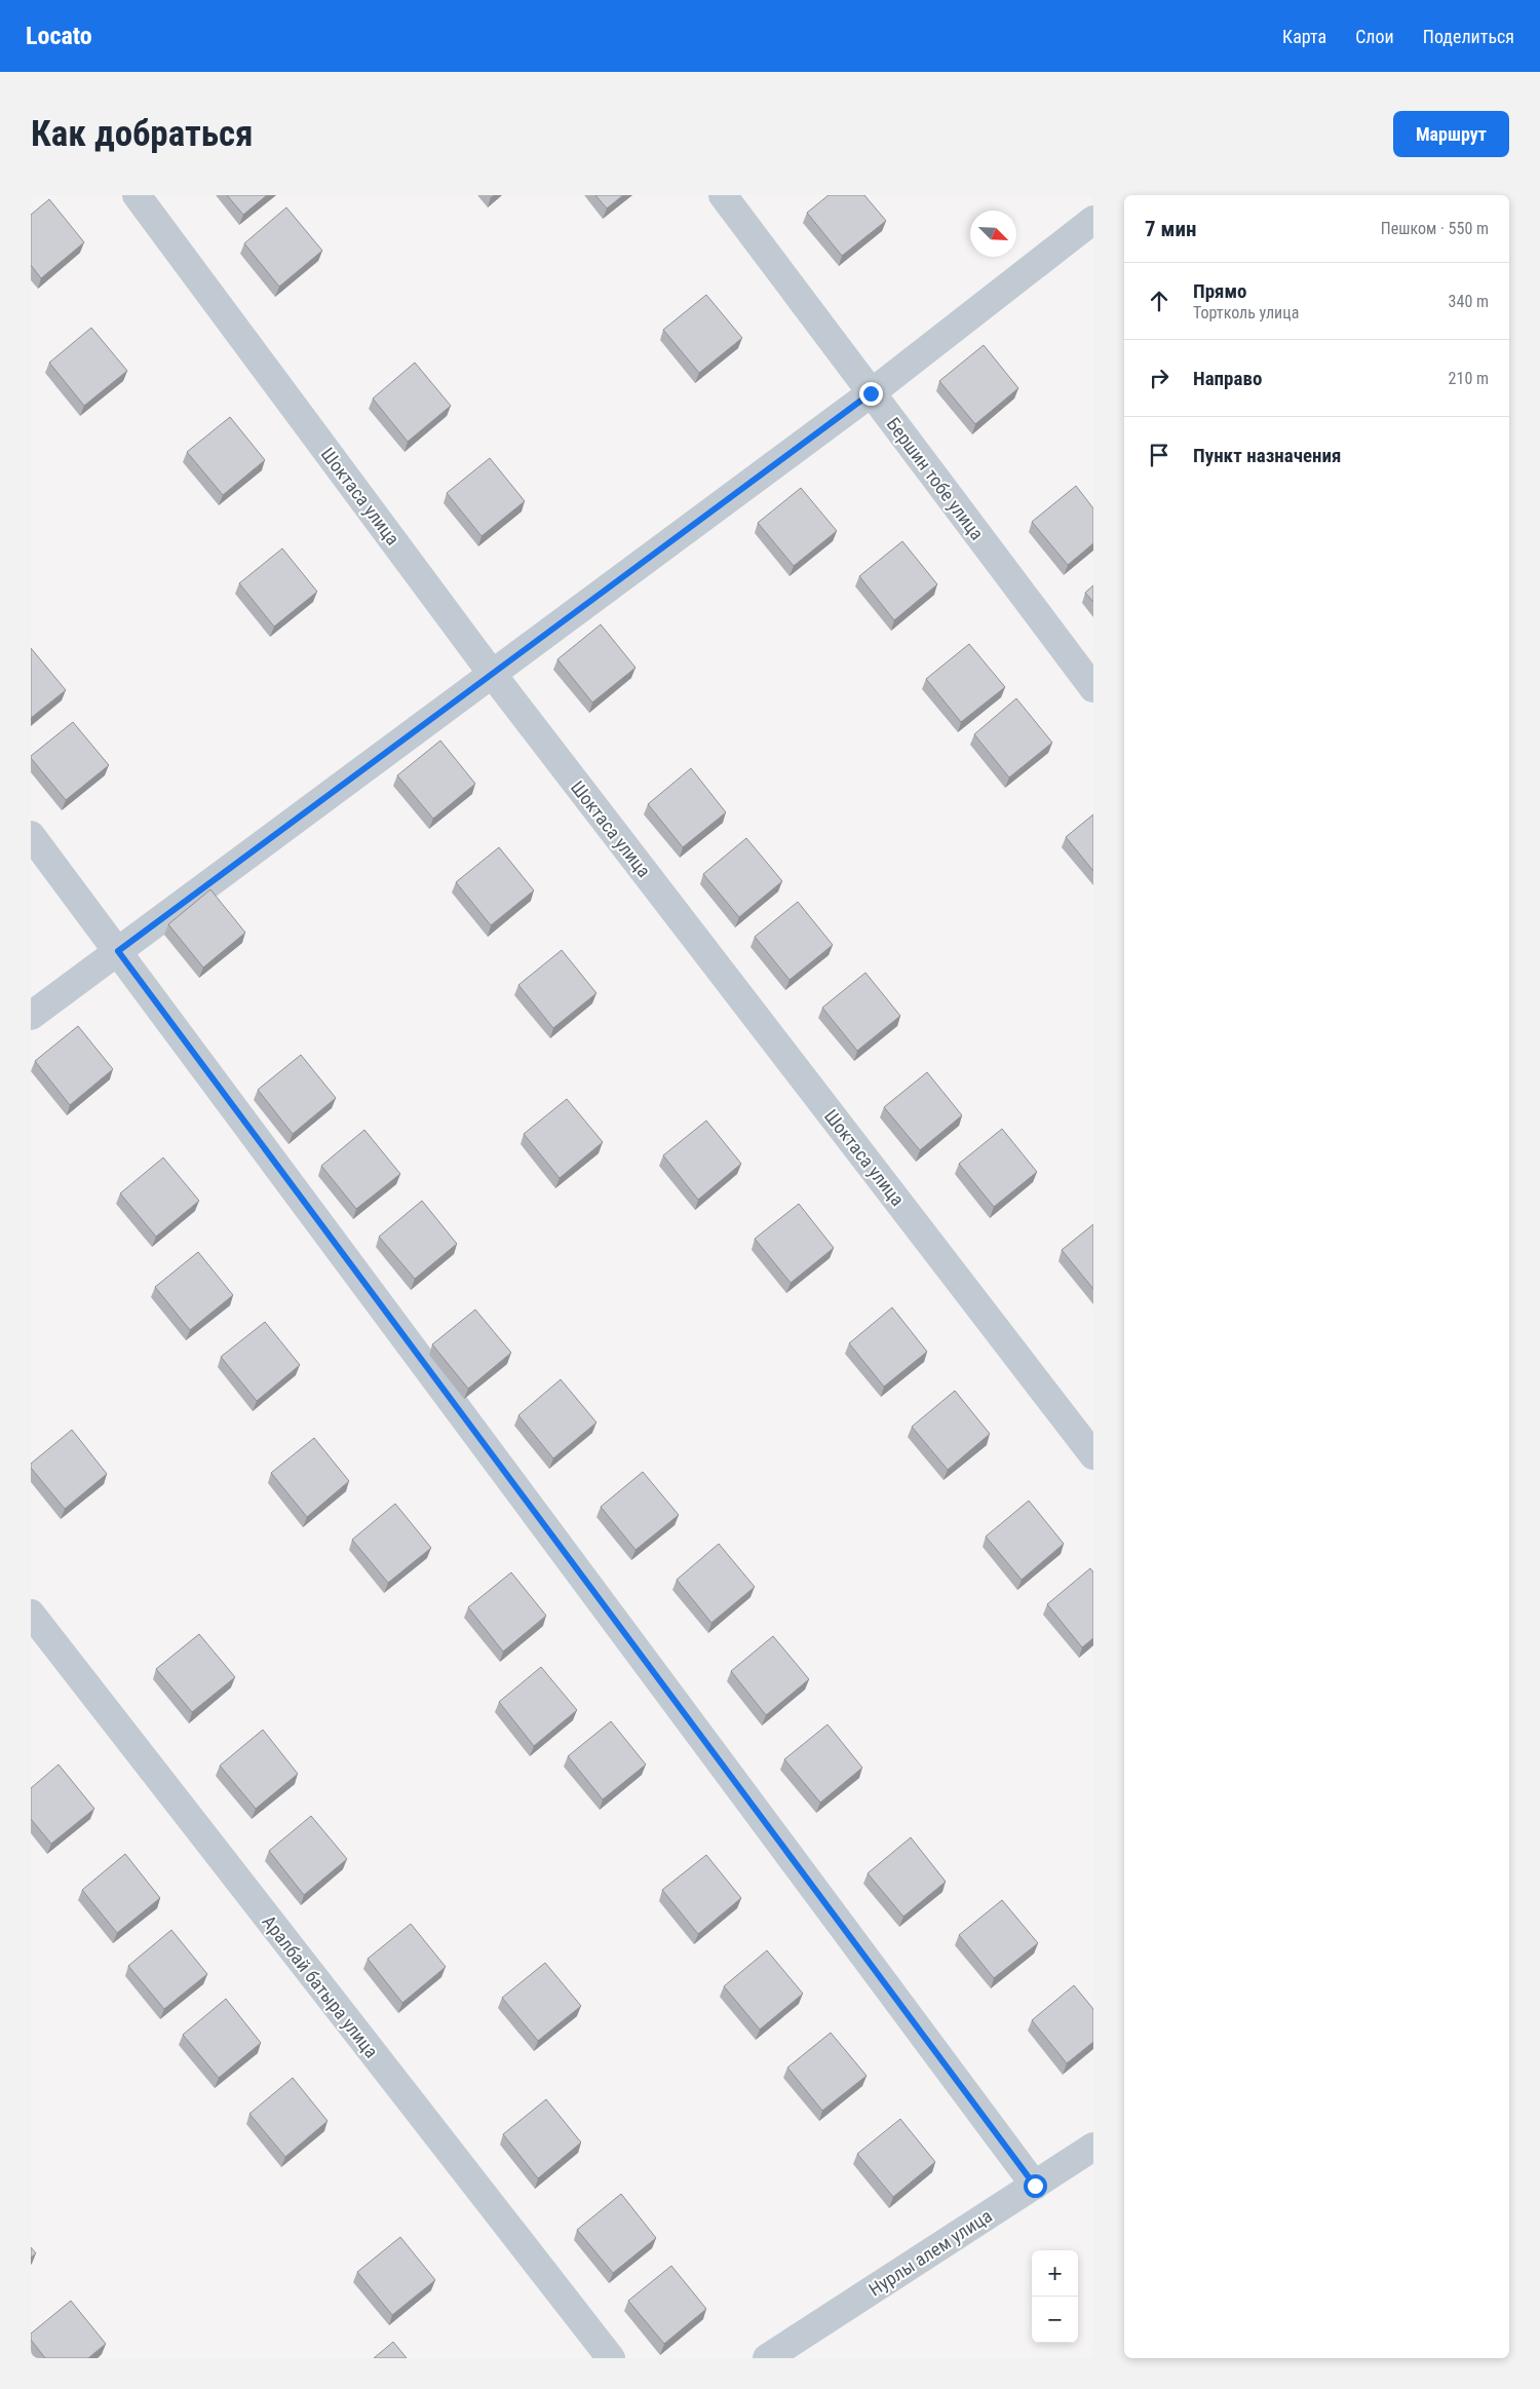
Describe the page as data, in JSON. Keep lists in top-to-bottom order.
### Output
{
  "streets": {
    "street": [
      "Бершин тобе улица",
      "Шоктаса улица",
      "Аралбай батыра улица",
      "Нурлы алем улица"
    ]
  },
  "north": "bottom right",
  "page": {
    "header": "Locato",
    "nav": ["Карта", "Слои", "Поделиться"],
    "buttons": "Маршрут",
    "title": "Как добраться",
    "heading": ["7 мин", "Пешком · 550 m"],
    "list": [
      ["Прямо", "Тортколь улица", "340 m"],
      ["Направо", "210 m"],
      "Пункт назначения"
    ],
    "map_buttons": ["+", "−"]
  }
}
